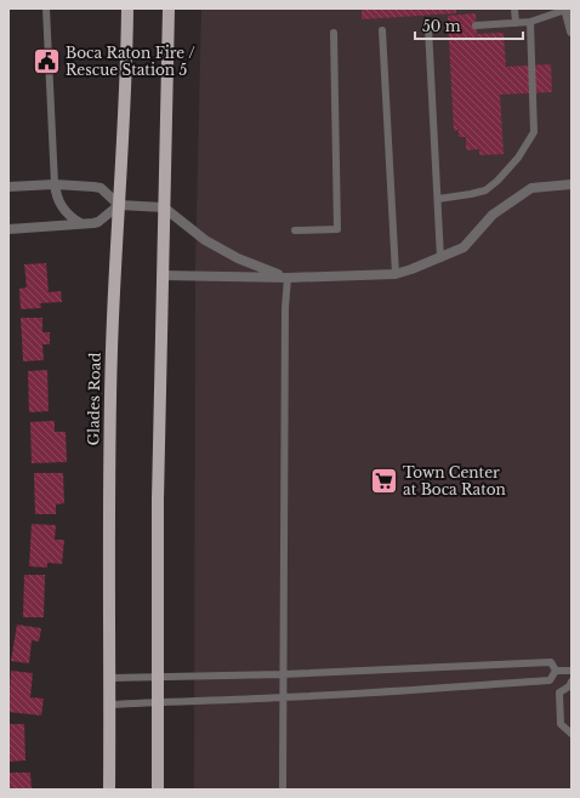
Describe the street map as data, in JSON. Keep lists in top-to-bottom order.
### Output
{
  "streets": {
    "main road": ["Glades Road"]
  },
  "places": {
    "public building": ["Boca Raton Fire / Rescue Station 5"],
    "supermarket": ["Town Center at Boca Raton"]
  },
  "scale_bar": "50 m"
}
